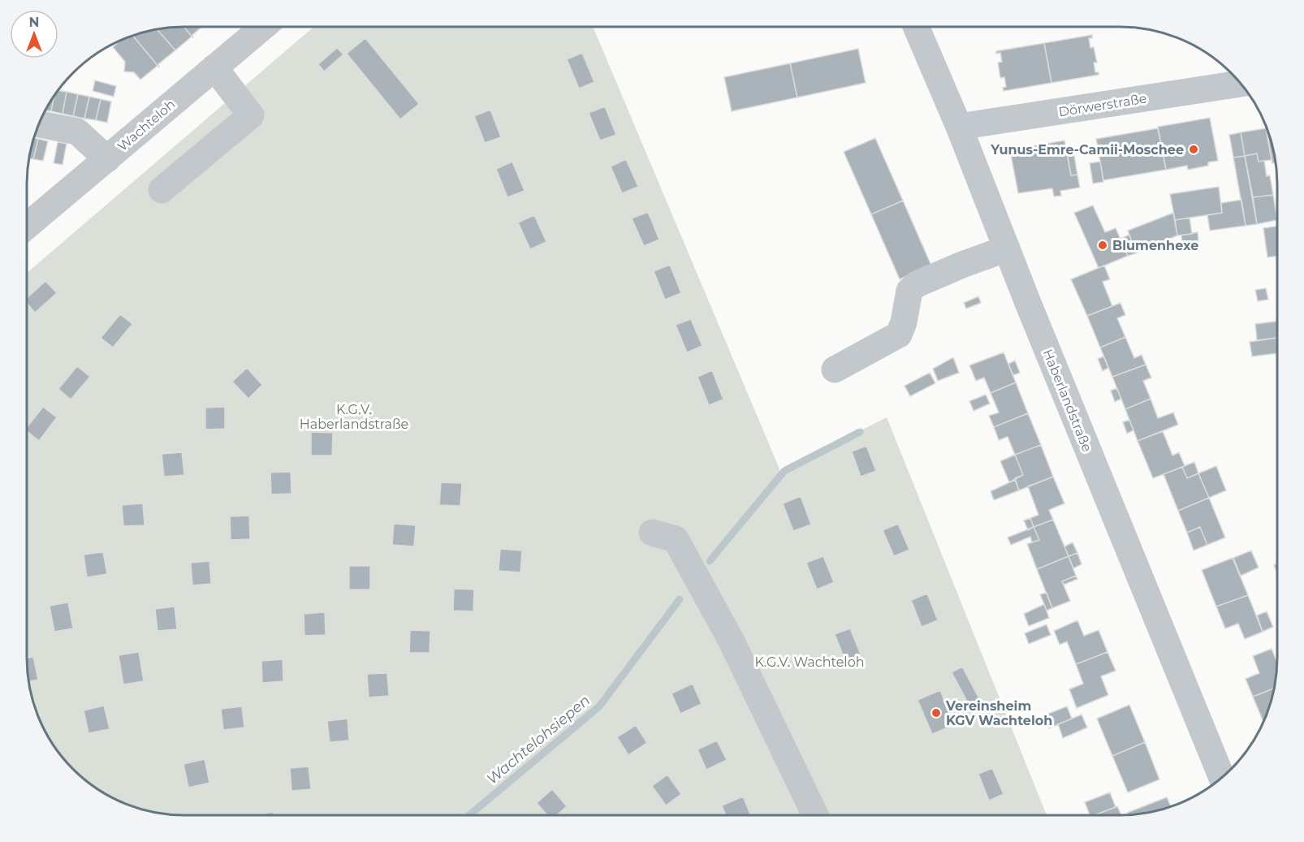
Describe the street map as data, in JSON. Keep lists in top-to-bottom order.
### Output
{
  "streets": {
    "street": ["Dörwerstraße", "Wachteloh", "Haberlandstraße"]
  },
  "crossings": [
    ["Dörwerstraße", "Haberlandstraße"]
  ],
  "water": ["Wachtelohsiepen"],
  "parks": ["K.G.V. Haberlandstraße", "K.G.V. Wachteloh"],
  "places": ["Yunus-Emre-Camii-Moschee", "Blumenhexe", "Vereinsheim KGV Wachteloh"],
  "north": "top"
}
